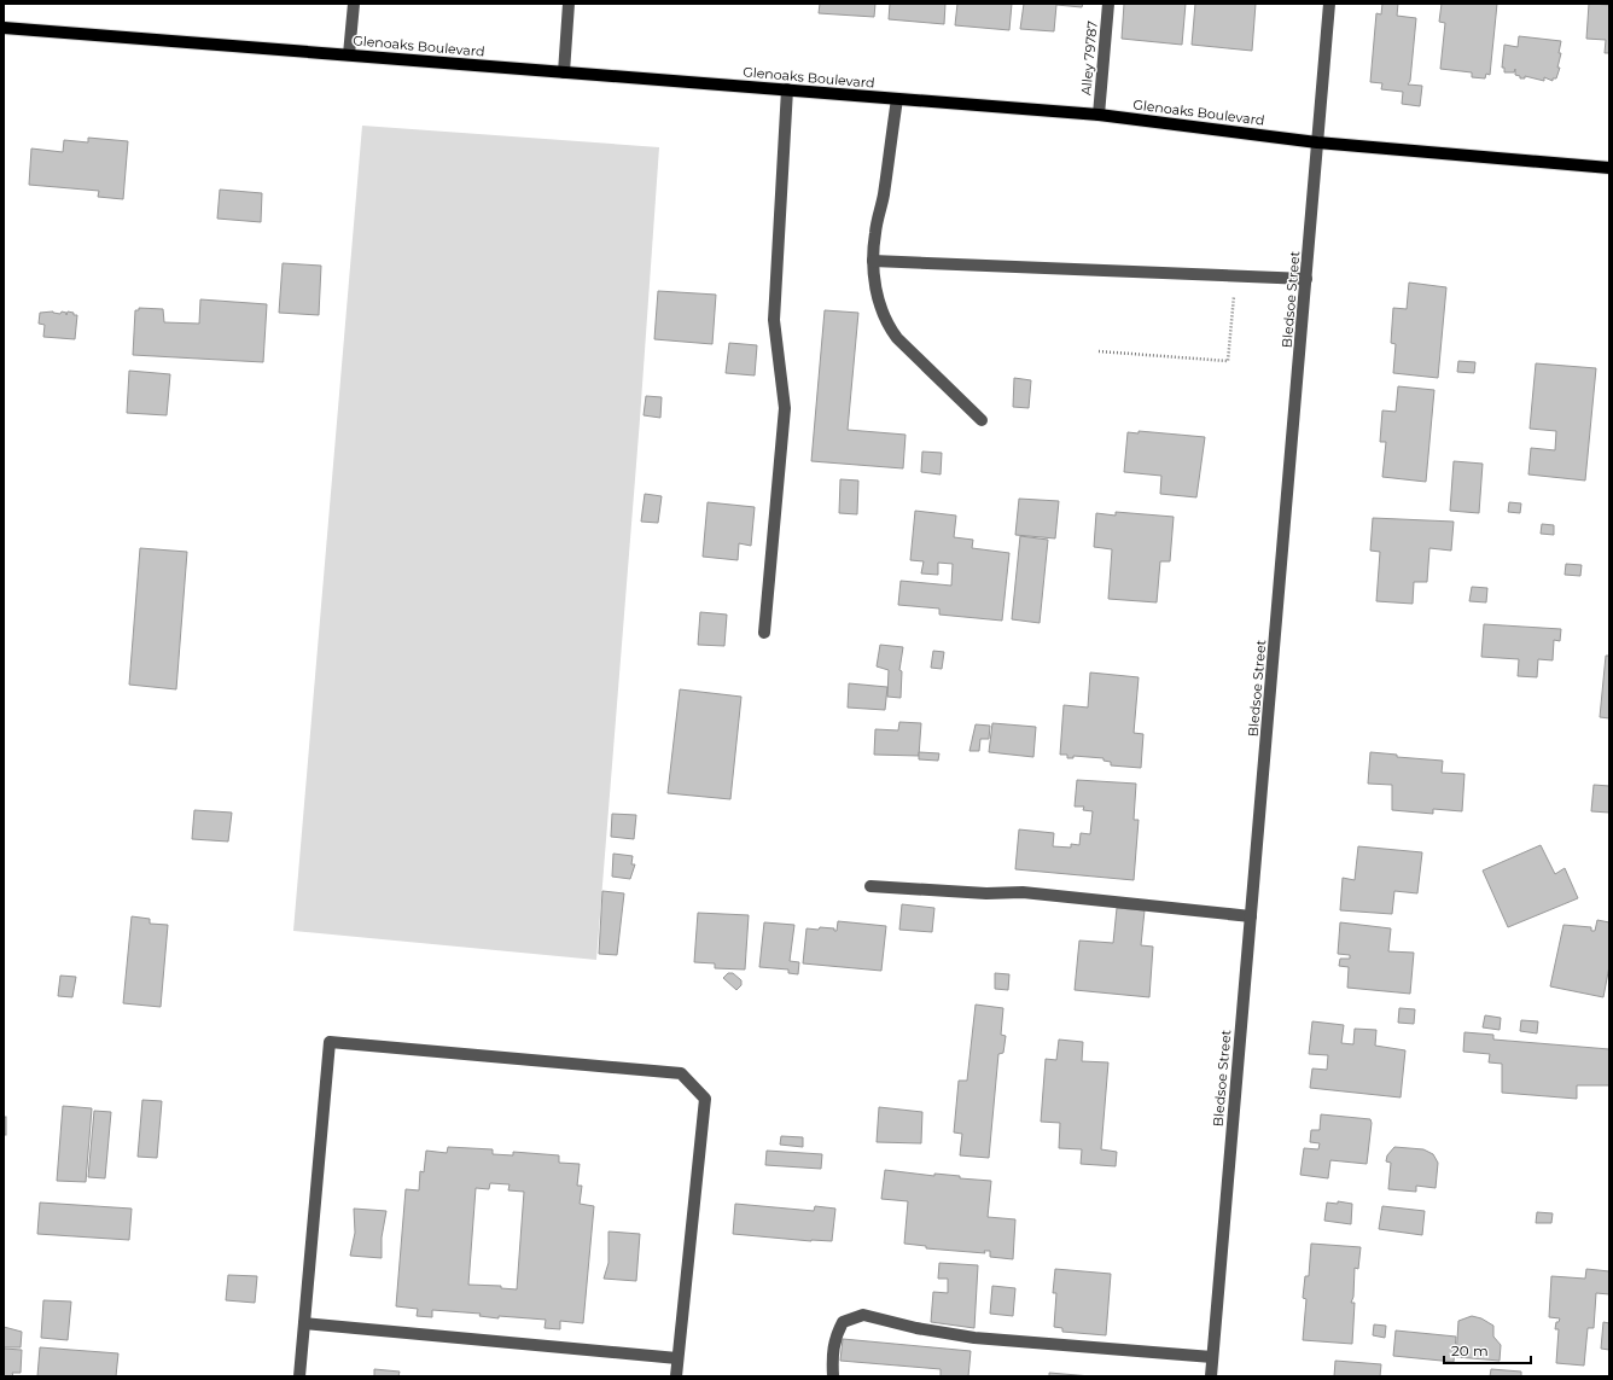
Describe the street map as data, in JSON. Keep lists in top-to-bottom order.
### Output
{
  "streets": {
    "main road": ["Glenoaks Boulevard"],
    "street": ["Alley 79787", "Bledsoe Street"]
  },
  "crossings": [
    ["Glenoaks Boulevard", "Alley 79787"],
    ["Glenoaks Boulevard", "Bledsoe Street"]
  ],
  "scale_bar": "20 m"
}
